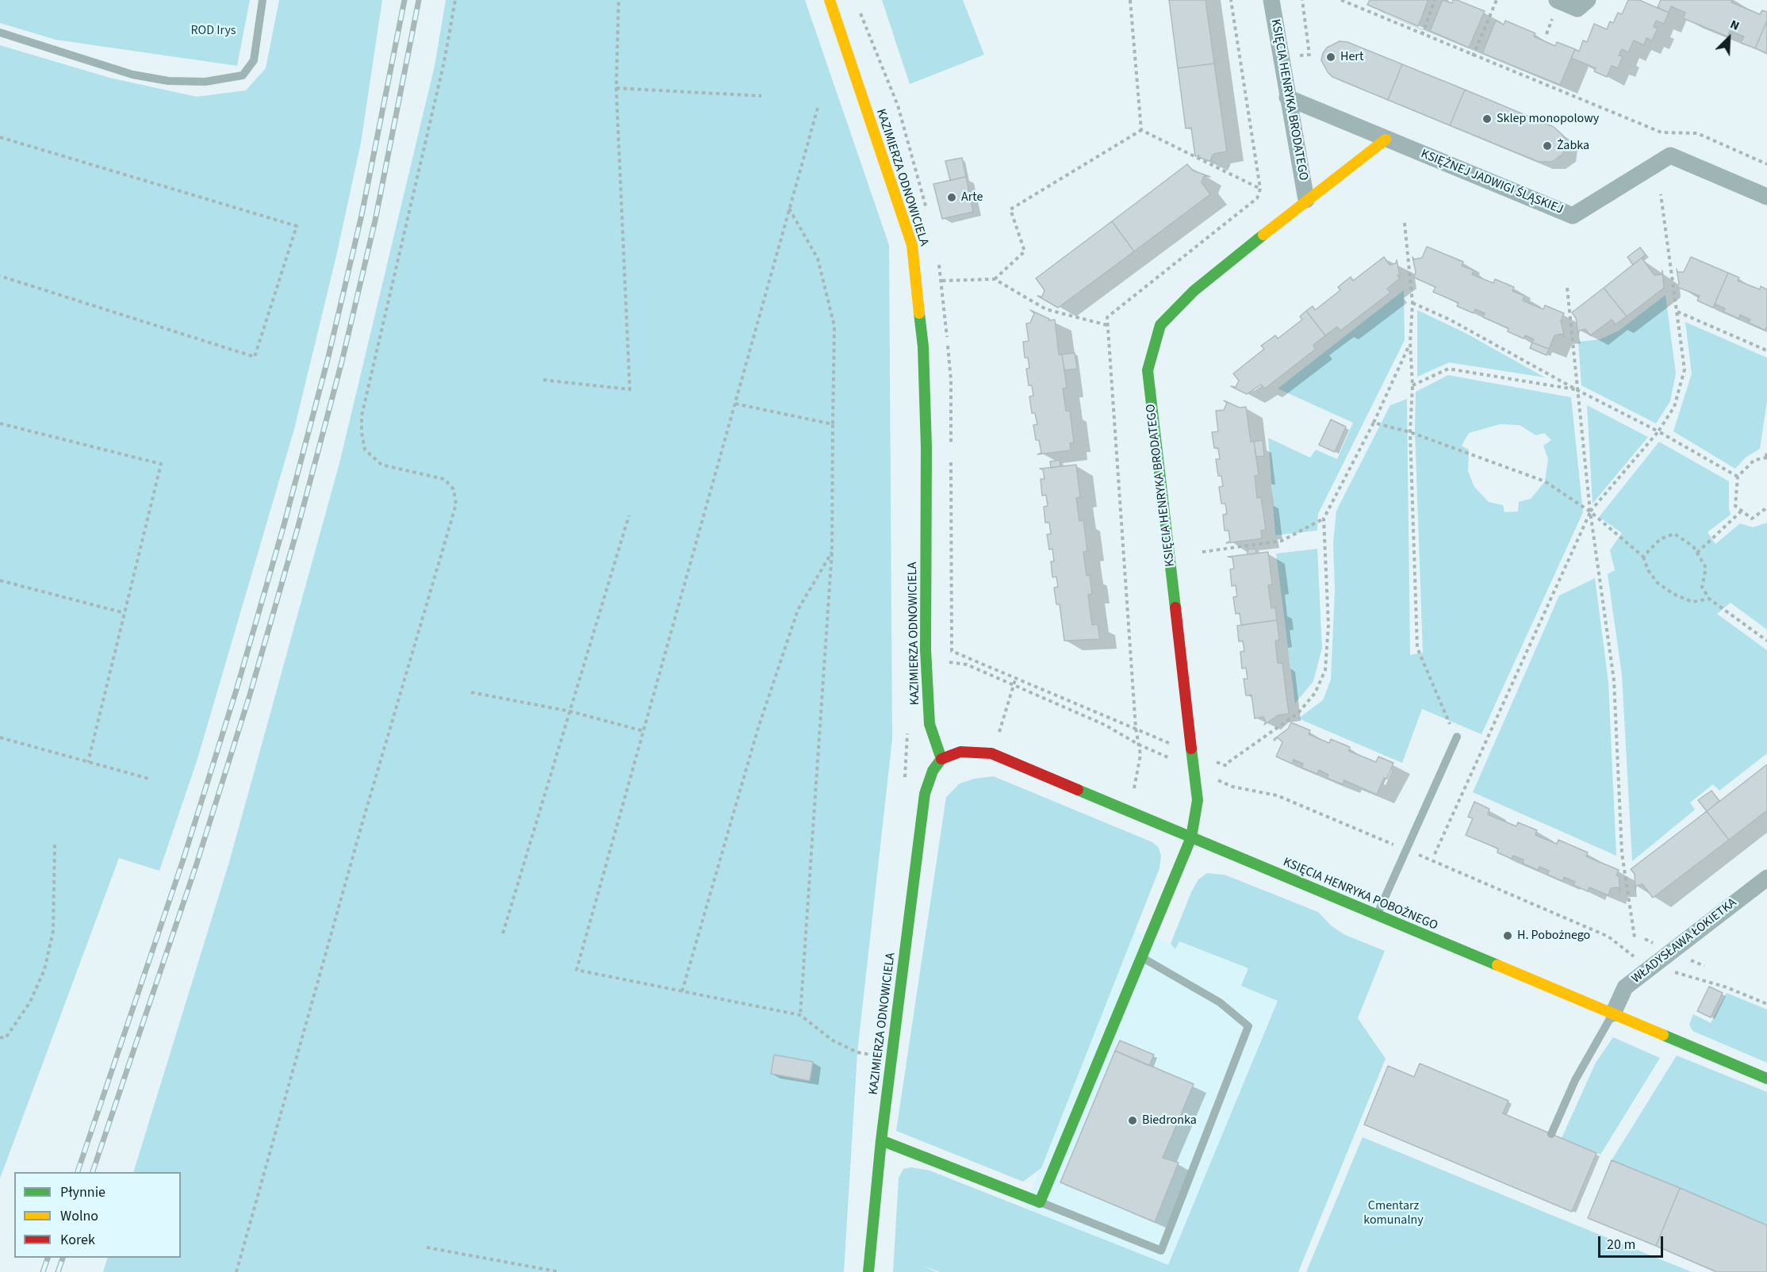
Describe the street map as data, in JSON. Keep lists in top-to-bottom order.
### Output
{
  "streets": {
    "street": [
      "KSIĘCIA HENRYKA BRODATEGO",
      "KAZIMIERZA ODNOWICIELA",
      "KSIĘŻNEJ JADWIGI ŚLĄSKIEJ",
      "KSIĘCIA HENRYKA POBOŻNEGO",
      "WŁADYSŁAWA ŁOKIETKA"
    ]
  },
  "crossings": [
    ["KSIĘCIA HENRYKA BRODATEGO", "KSIĘŻNEJ JADWIGI ŚLĄSKIEJ"],
    ["KSIĘCIA HENRYKA BRODATEGO", "KSIĘCIA HENRYKA POBOŻNEGO"],
    ["KAZIMIERZA ODNOWICIELA", "KSIĘCIA HENRYKA POBOŻNEGO"],
    ["KSIĘCIA HENRYKA POBOŻNEGO", "WŁADYSŁAWA ŁOKIETKA"]
  ],
  "parks": ["ROD Irys", "Cmentarz komunalny"],
  "places": [
    "Hert",
    "Sklep monopolowy",
    "Żabka",
    "Arte",
    "H. Pobożnego",
    "Biedronka"
  ],
  "legend": ["Płynnie", "Wolno", "Korek"],
  "scale_bar": "20 m",
  "north": "top right"
}
